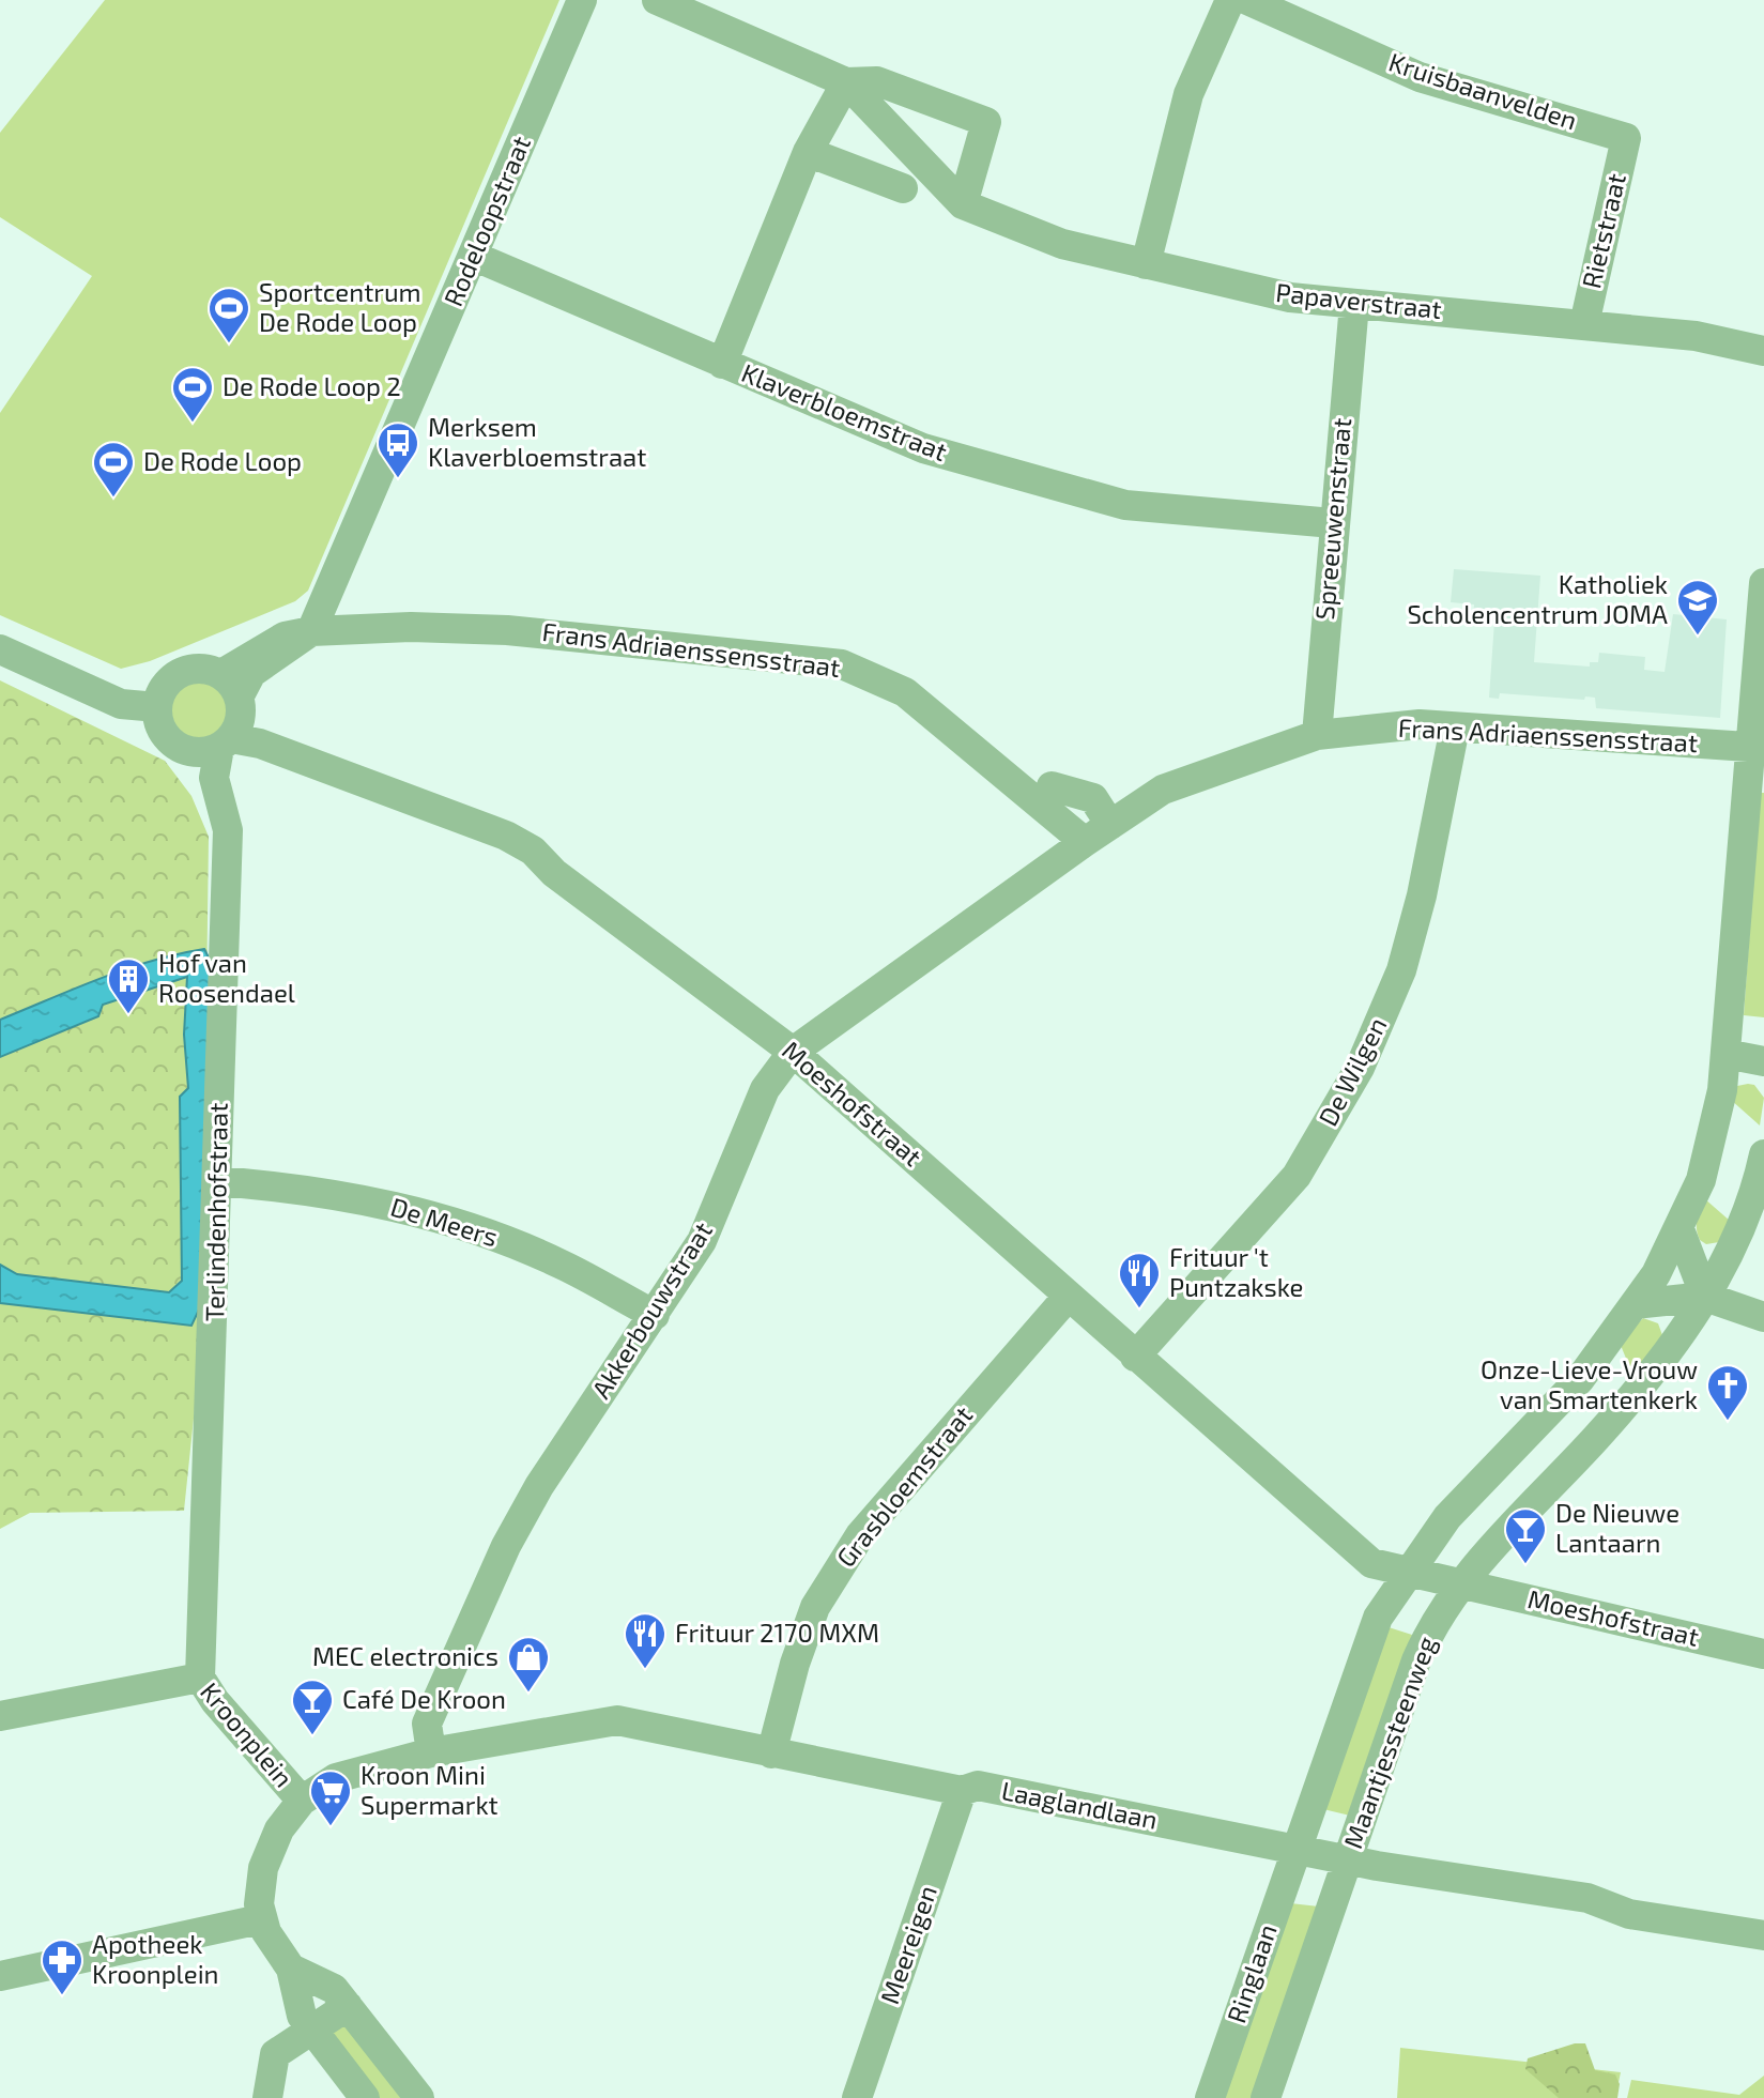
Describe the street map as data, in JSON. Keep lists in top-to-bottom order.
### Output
{
  "streets": {
    "street": [
      "Kruisbaanvelden",
      "Rodeloopstraat",
      "Rietstraat",
      "Papaverstraat",
      "Klaverbloemstraat",
      "Spreeuwenstraat",
      "Frans Adriaenssensstraat",
      "De Wilgen",
      "Moeshofstraat",
      "Terlindenhofstraat",
      "De Meers",
      "Akkerbouwstraat",
      "Grasbloemstraat",
      "Kroonplein",
      "Maantjessteenweg",
      "Laaglandlaan",
      "Meereigen",
      "Ringlaan"
    ]
  },
  "crossings": [
    ["Kruisbaanvelden", "Rietstraat"],
    ["Rodeloopstraat", "Klaverbloemstraat"],
    ["Rodeloopstraat", "Frans Adriaenssensstraat"],
    ["Rietstraat", "Papaverstraat"],
    ["Papaverstraat", "Spreeuwenstraat"],
    ["Klaverbloemstraat", "Spreeuwenstraat"],
    ["Spreeuwenstraat", "Frans Adriaenssensstraat"],
    ["Frans Adriaenssensstraat", "De Wilgen"],
    ["Frans Adriaenssensstraat", "Moeshofstraat"],
    ["Frans Adriaenssensstraat", "Terlindenhofstraat"],
    ["Frans Adriaenssensstraat", "Akkerbouwstraat"],
    ["Frans Adriaenssensstraat", "Maantjessteenweg"],
    ["De Wilgen", "Moeshofstraat"],
    ["Moeshofstraat", "Terlindenhofstraat"],
    ["Moeshofstraat", "Akkerbouwstraat"],
    ["Moeshofstraat", "Grasbloemstraat"],
    ["Moeshofstraat", "Maantjessteenweg"],
    ["Terlindenhofstraat", "De Meers"],
    ["Terlindenhofstraat", "Kroonplein"],
    ["De Meers", "Akkerbouwstraat"],
    ["Akkerbouwstraat", "Laaglandlaan"],
    ["Grasbloemstraat", "Laaglandlaan"],
    ["Kroonplein", "Laaglandlaan"],
    ["Maantjessteenweg", "Laaglandlaan"],
    ["Maantjessteenweg", "Ringlaan"],
    ["Laaglandlaan", "Meereigen"],
    ["Laaglandlaan", "Ringlaan"]
  ],
  "places": {
    "sports": ["Sportcentrum De Rode Loop", "De Rode Loop 2", "De Rode Loop"],
    "bus stop": ["Merksem Klaverbloemstraat"],
    "school or university": ["Katholiek Scholencentrum JOMA"],
    "building": ["Hof van Roosendael"],
    "restaurant": ["Frituur 't Puntzakske", "Frituur 2170 MXM"],
    "church": ["Onze-Lieve-Vrouw van Smartenkerk"],
    "bar": ["De Nieuwe Lantaarn", "Café De Kroon"],
    "shop": ["MEC electronics"],
    "supermarket": ["Kroon Mini Supermarkt"],
    "pharmacy": ["Apotheek Kroonplein"]
  }
}
